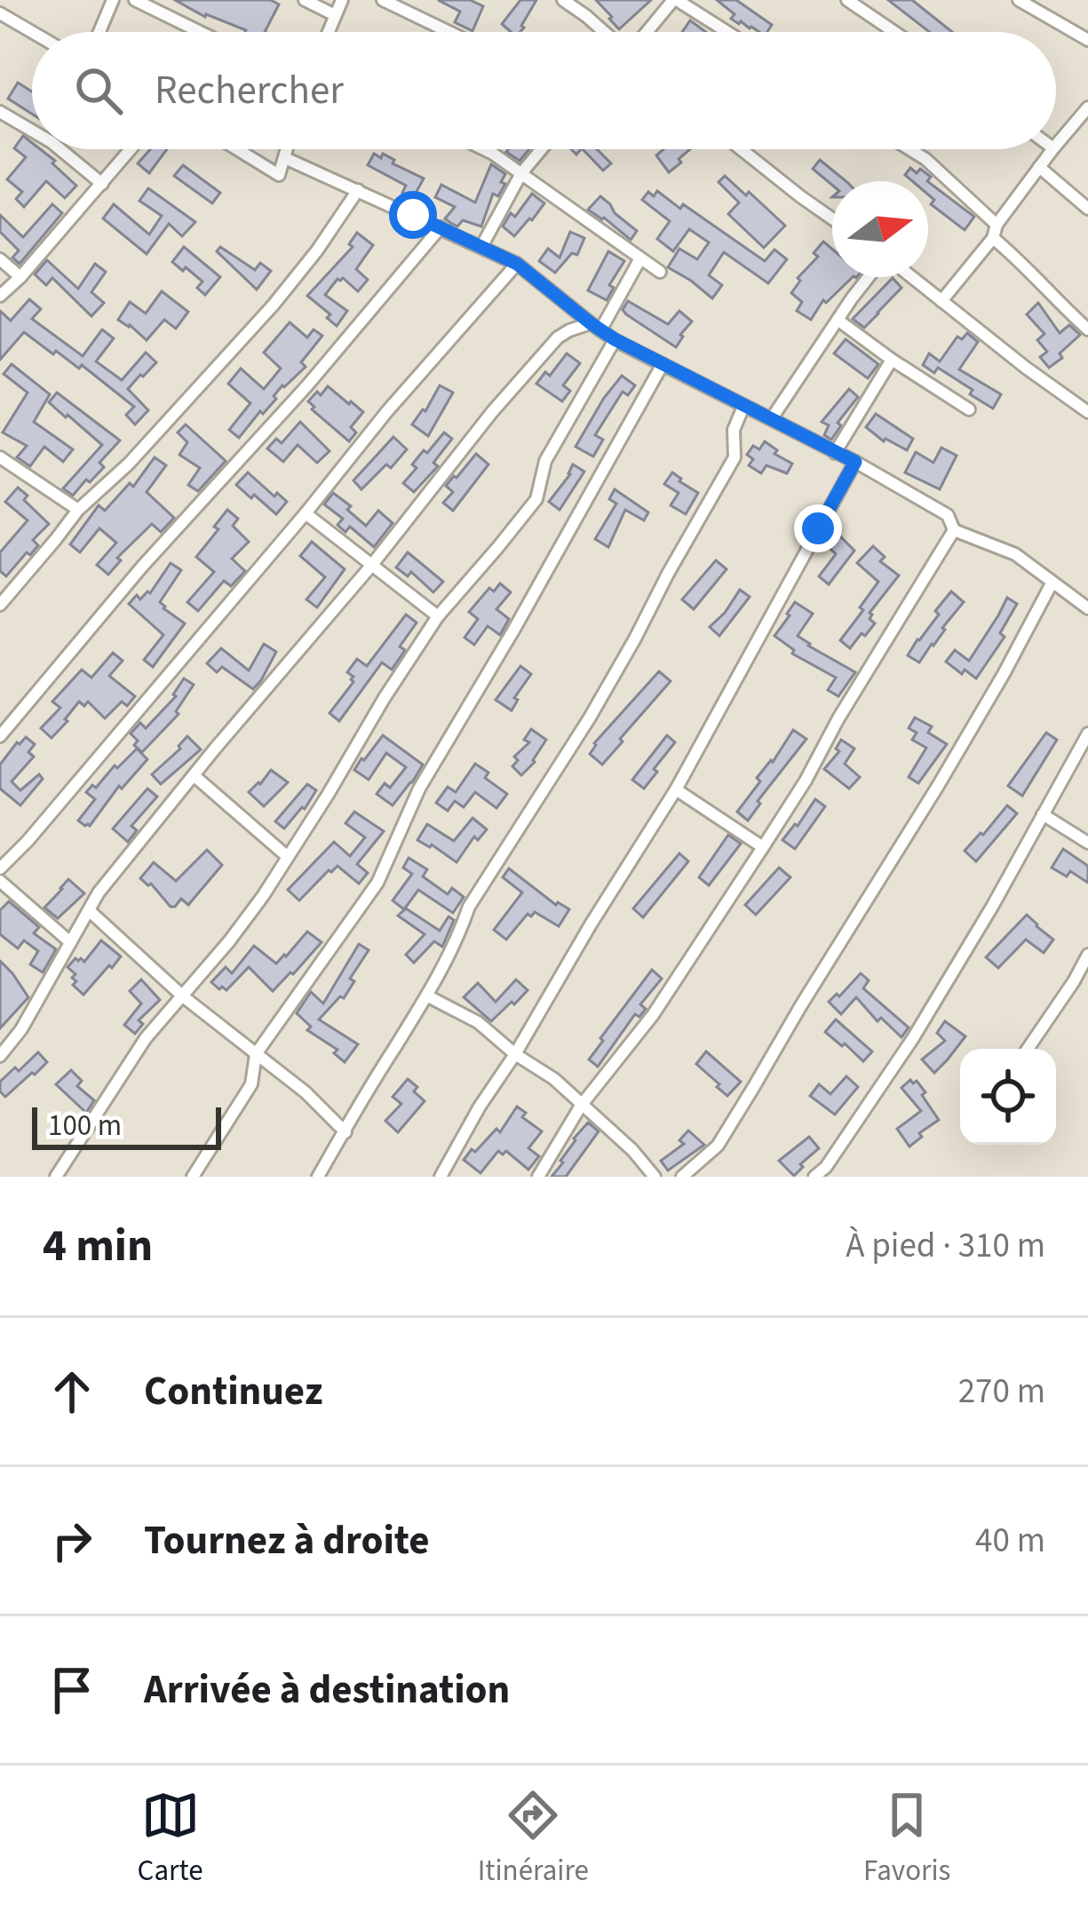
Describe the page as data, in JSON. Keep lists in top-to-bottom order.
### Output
{
  "scale_bar": "100 m",
  "north": "right",
  "page": {
    "search": "Rechercher",
    "scale": "100 m",
    "heading": ["4 min", "À pied · 310 m"],
    "list": [
      ["Continuez", "270 m"],
      ["Tournez à droite", "40 m"],
      "Arrivée à destination"
    ],
    "nav": ["Carte", "Itinéraire", "Favoris"]
  }
}
